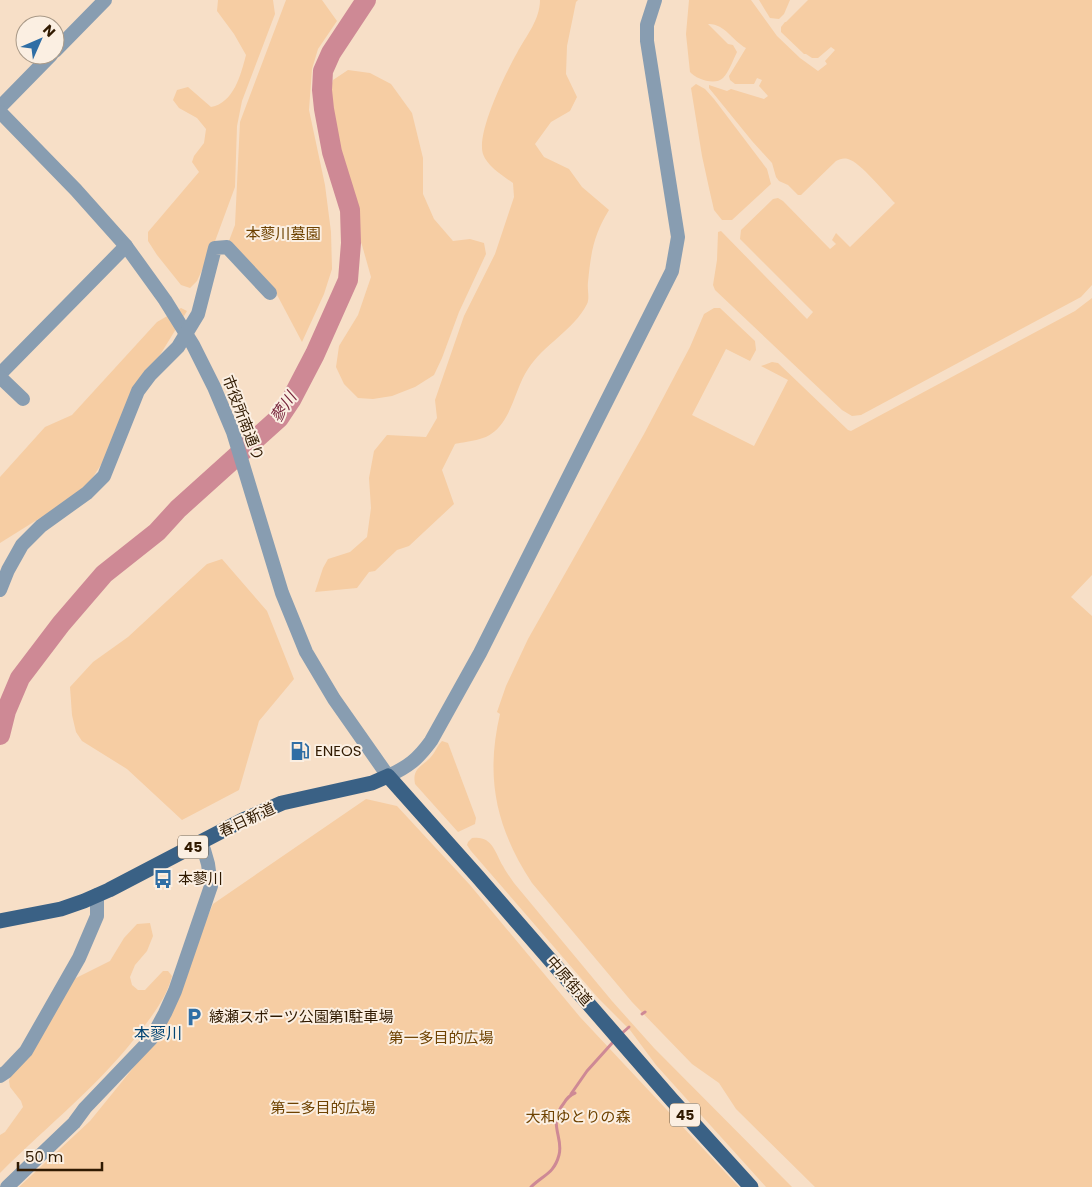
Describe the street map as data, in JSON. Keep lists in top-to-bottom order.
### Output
{
  "streets": {
    "main road": ["春日新道", "45", "中原街道"],
    "street": ["市役所南通り"]
  },
  "crossings": [
    ["市役所南通り", "春日新道"],
    ["市役所南通り", "中原街道"],
    ["春日新道", "中原街道"]
  ],
  "districts": ["本蓼川"],
  "water": ["蓼川"],
  "parks": [
    "本蓼川墓園",
    "第一多目的広場",
    "第二多目的広場",
    "大和ゆとりの森"
  ],
  "places": {
    "fuel station": ["ENEOS"],
    "bus stop": ["本蓼川"],
    "parking": ["綾瀬スポーツ公園第1駐車場"]
  },
  "scale_bar": "50 m",
  "north": "top right"
}
